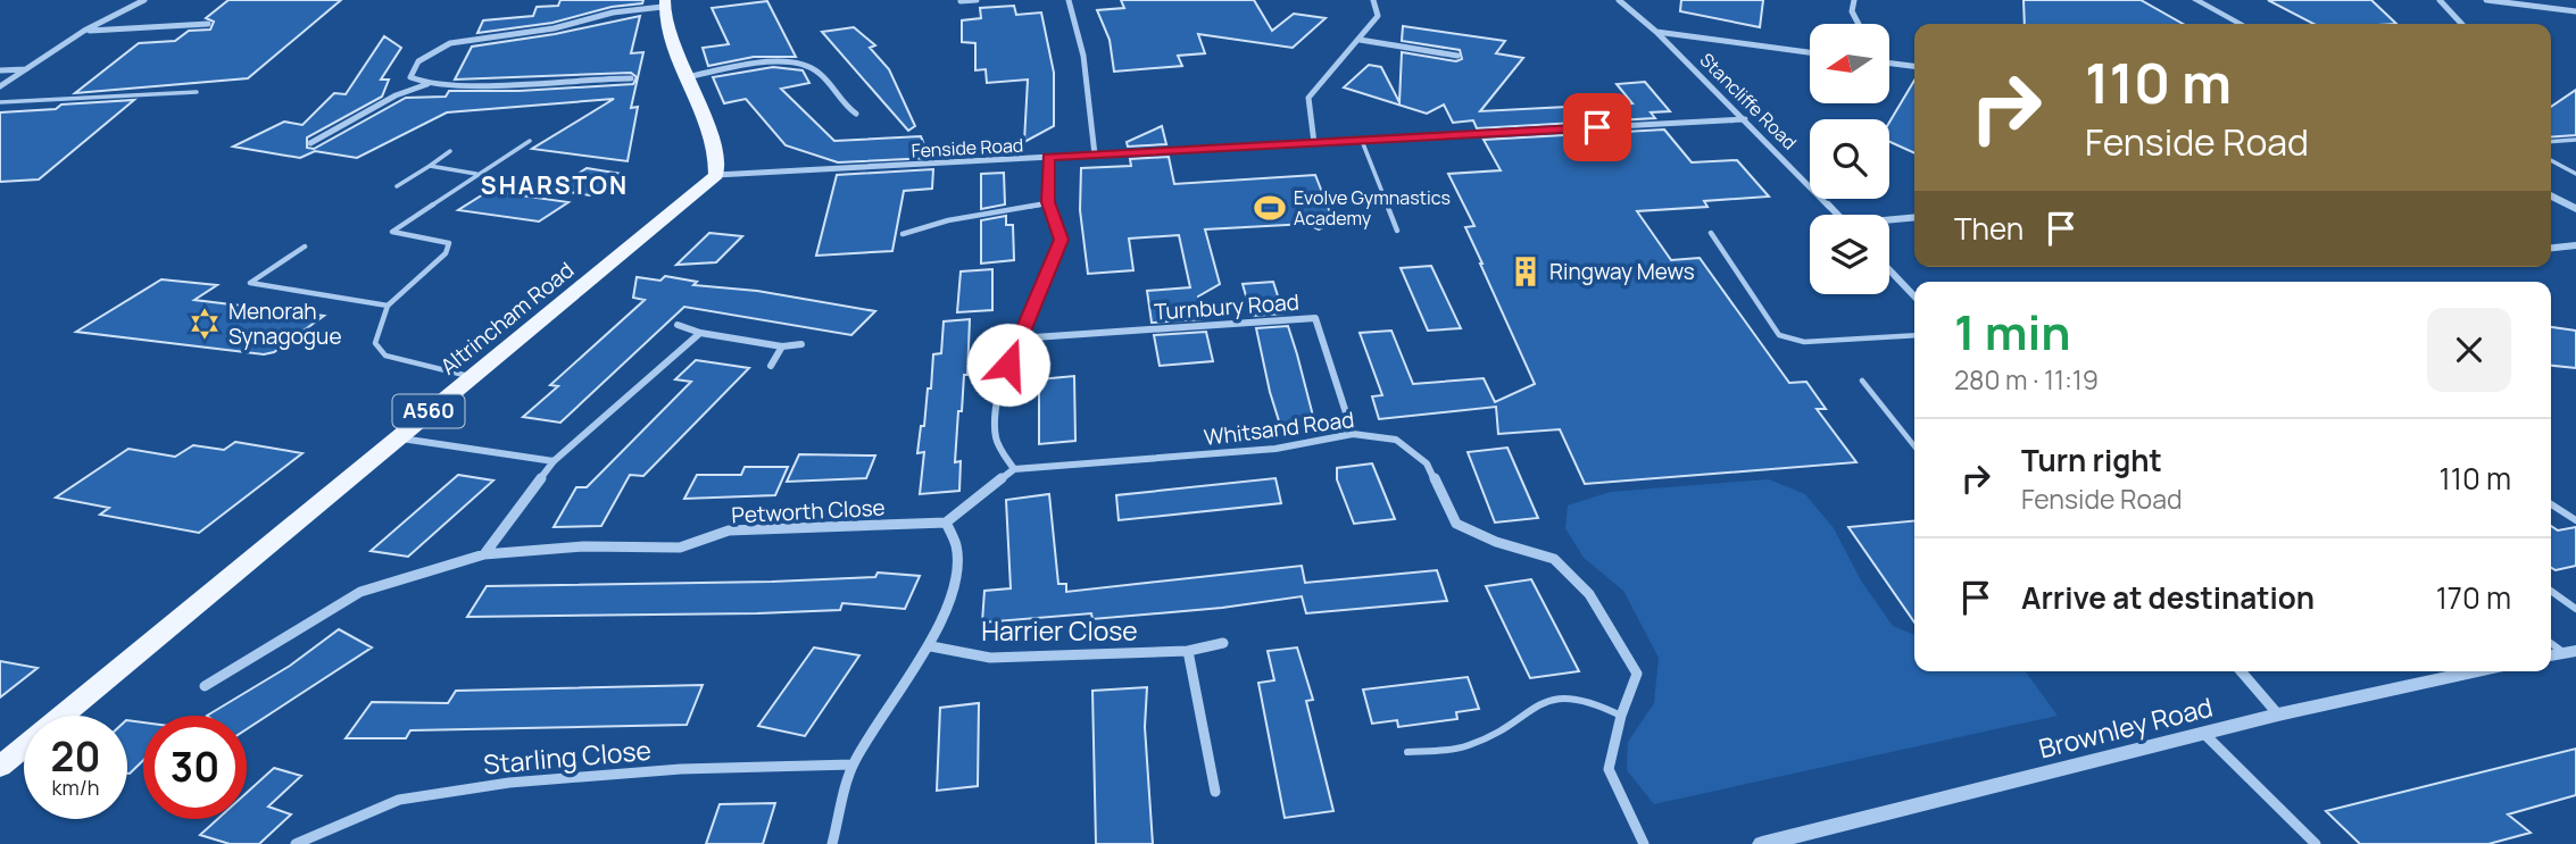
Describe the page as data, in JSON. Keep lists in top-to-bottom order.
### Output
{
  "streets": {
    "main road": ["Altrincham Road", "A560"],
    "street": [
      "Stancliffe Road",
      "Fenside Road",
      "Turnbury Road",
      "Whitsand Road",
      "Petworth Close",
      "Harrier Close",
      "Brownley Road",
      "Starling Close"
    ]
  },
  "crossings": [
    ["Stancliffe Road", "Fenside Road"],
    ["Fenside Road", "Altrincham Road"],
    ["Turnbury Road", "Whitsand Road"]
  ],
  "districts": ["SHARSTON"],
  "places": {
    "sports": ["Evolve Gymnastics Academy"],
    "building": ["Ringway Mews"],
    "synagogue": ["Menorah Synagogue"]
  },
  "north": "left",
  "page": {
    "turn": ["110 m", "Fenside Road"],
    "then": "Then",
    "heading": ["1 min", "280 m · 11:19"],
    "list": [
      {
        "name": "Turn right",
        "note": "Fenside Road",
        "value": "110 m"
      },
      {
        "name": "Arrive at destination",
        "value": "170 m"
      }
    ],
    "speed": "20 km/h",
    "limit": "30"
  }
}
